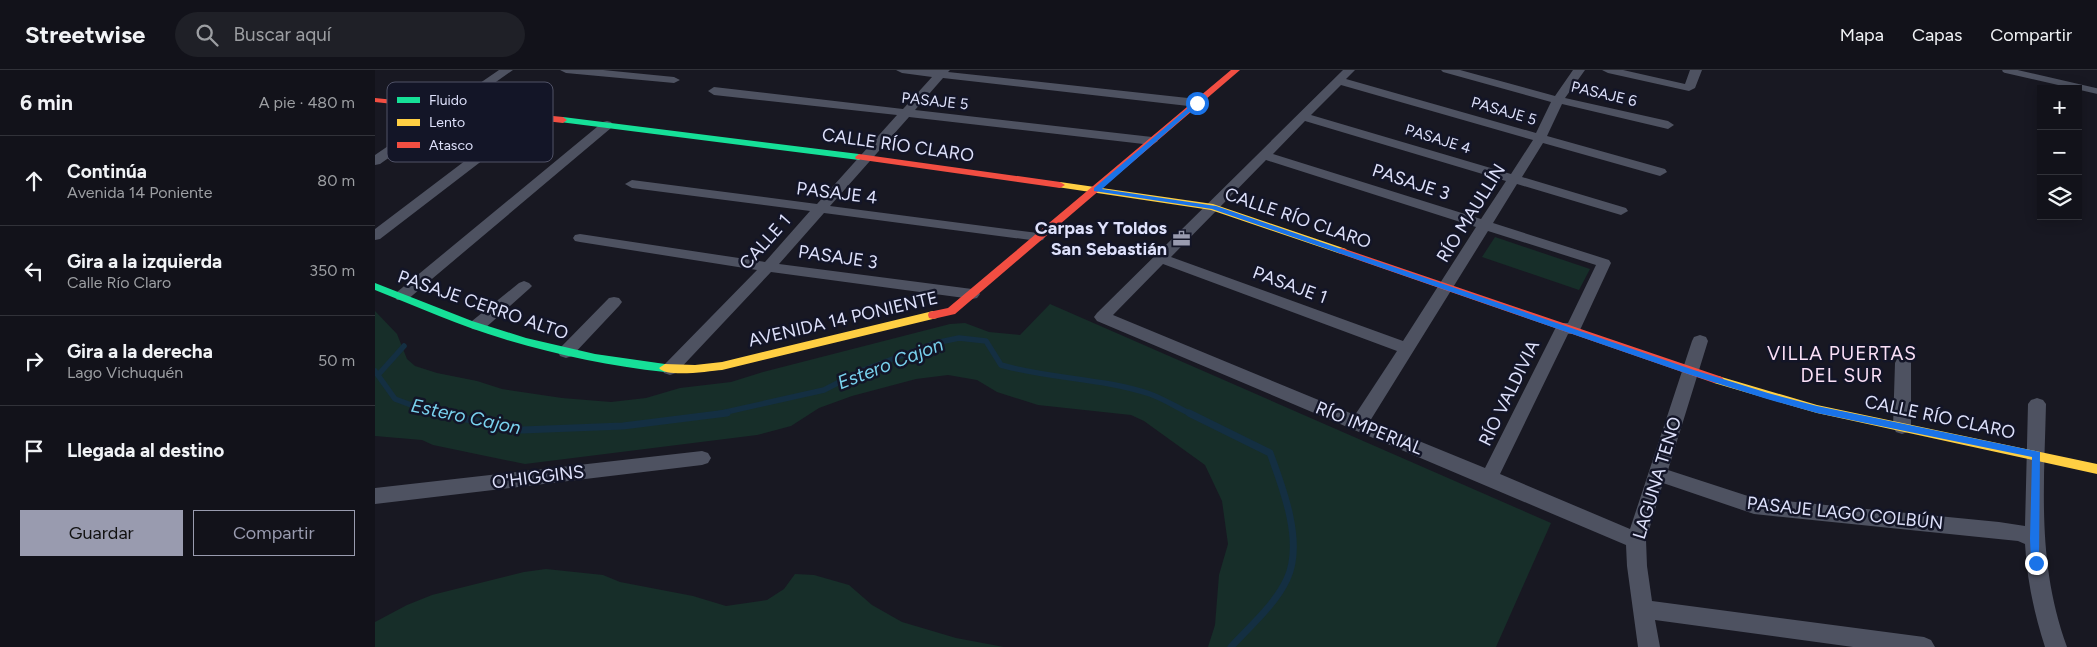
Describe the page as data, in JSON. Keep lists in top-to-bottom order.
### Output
{
  "streets": {
    "street": [
      "PASAJE 6",
      "PASAJE 5",
      "PASAJE 4",
      "CALLE RÍO CLARO",
      "PASAJE 3",
      "RÍO MAULLÍN",
      "CALLE 1",
      "PASAJE 1",
      "PASAJE CERRO ALTO",
      "AVENIDA 14 PONIENTE",
      "RÍO VALDIVIA",
      "RÍO IMPERIAL",
      "O'HIGGINS",
      "LAGUNA TENO",
      "PASAJE LAGO COLBÚN"
    ]
  },
  "crossings": [
    ["PASAJE 6", "RÍO MAULLÍN"],
    ["PASAJE 5", "RÍO MAULLÍN"],
    ["PASAJE 5", "CALLE 1"],
    ["PASAJE 5", "AVENIDA 14 PONIENTE"],
    ["PASAJE 4", "RÍO MAULLÍN"],
    ["PASAJE 4", "CALLE 1"],
    ["PASAJE 4", "AVENIDA 14 PONIENTE"],
    ["CALLE RÍO CLARO", "RÍO MAULLÍN"],
    ["CALLE RÍO CLARO", "CALLE 1"],
    ["CALLE RÍO CLARO", "AVENIDA 14 PONIENTE"],
    ["CALLE RÍO CLARO", "RÍO VALDIVIA"],
    ["CALLE RÍO CLARO", "LAGUNA TENO"],
    ["PASAJE 3", "RÍO MAULLÍN"],
    ["PASAJE 3", "CALLE 1"],
    ["PASAJE 3", "AVENIDA 14 PONIENTE"],
    ["PASAJE 3", "RÍO VALDIVIA"],
    ["RÍO MAULLÍN", "PASAJE 1"],
    ["RÍO MAULLÍN", "RÍO IMPERIAL"],
    ["CALLE 1", "PASAJE CERRO ALTO"],
    ["CALLE 1", "AVENIDA 14 PONIENTE"],
    ["PASAJE 1", "RÍO IMPERIAL"],
    ["PASAJE CERRO ALTO", "AVENIDA 14 PONIENTE"],
    ["RÍO VALDIVIA", "RÍO IMPERIAL"],
    ["RÍO IMPERIAL", "LAGUNA TENO"],
    ["LAGUNA TENO", "PASAJE LAGO COLBÚN"]
  ],
  "districts": ["VILLA PUERTAS DEL SUR"],
  "water": ["Estero Cajon"],
  "places": {
    "office": ["Carpas Y Toldos San Sebastián"]
  },
  "legend": ["Fluido", "Lento", "Atasco"],
  "page": {
    "header": "Streetwise",
    "search": "Buscar aquí",
    "nav": ["Mapa", "Capas", "Compartir"],
    "heading": ["6 min", "A pie · 480 m"],
    "map_buttons": ["+", "−"],
    "list": [
      ["Continúa", "Avenida 14 Poniente", "80 m"],
      ["Gira a la izquierda", "Calle Río Claro", "350 m"],
      ["Gira a la derecha", "Lago Vichuquén", "50 m"],
      "Llegada al destino"
    ],
    "buttons": ["Guardar", "Compartir"]
  }
}
